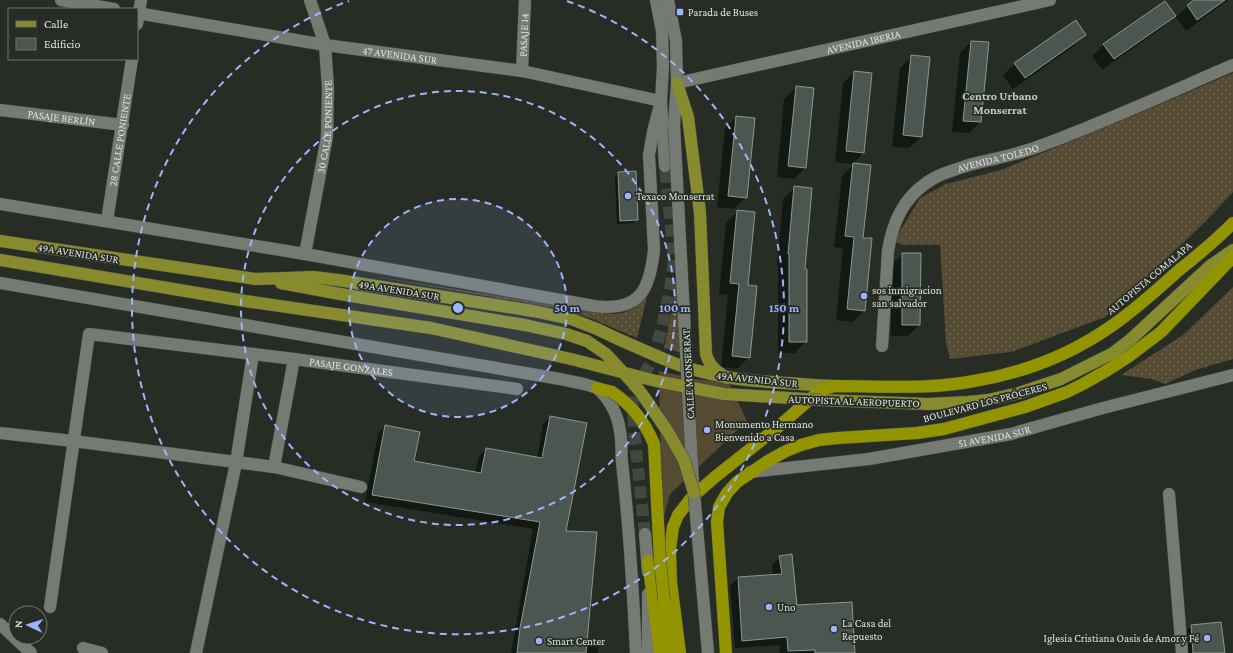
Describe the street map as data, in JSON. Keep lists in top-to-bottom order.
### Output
{
  "streets": {
    "highway": ["AUTOPISTA COMALAPA", "BOULEVARD LOS PRÓCERES"],
    "main road": ["49A AVENIDA SUR", "AUTOPISTA AL AEROPUERTO"],
    "street": [
      "PASAJE 14",
      "AVENIDA IBERIA",
      "47 AVENIDA SUR",
      "PASAJE BERLÍN",
      "30 CALLE PONIENTE",
      "28 CALLE PONIENTE",
      "AVENIDA TOLEDO",
      "PASAJE GONZALES",
      "CALLE MONSERRAT",
      "51 AVENIDA SUR"
    ]
  },
  "crossings": [
    ["PASAJE 14", "47 AVENIDA SUR"],
    ["AVENIDA IBERIA", "CALLE MONSERRAT"],
    ["47 AVENIDA SUR", "30 CALLE PONIENTE"],
    ["47 AVENIDA SUR", "49A AVENIDA SUR"],
    ["PASAJE BERLÍN", "28 CALLE PONIENTE"],
    ["30 CALLE PONIENTE", "49A AVENIDA SUR"],
    ["28 CALLE PONIENTE", "49A AVENIDA SUR"],
    ["49A AVENIDA SUR", "AUTOPISTA COMALAPA"],
    ["49A AVENIDA SUR", "AUTOPISTA AL AEROPUERTO"],
    ["BOULEVARD LOS PRÓCERES", "51 AVENIDA SUR"]
  ],
  "districts": ["Centro Urbano Monserrat"],
  "places": {
    "transit": ["Parada de Buses"],
    "other": [
      "Texaco Monserrat",
      "sos inmigracion san salvador",
      "Monumento Hermano Bienvenido a Casa",
      "Uno",
      "La Casa del Repuesto",
      "Iglesia Cristiana Oasis de Amor y Fé",
      "Smart Center"
    ]
  },
  "legend": ["Calle", "Edificio"],
  "north": "left",
  "rings": ["50 m", "100 m", "150 m"]
}
